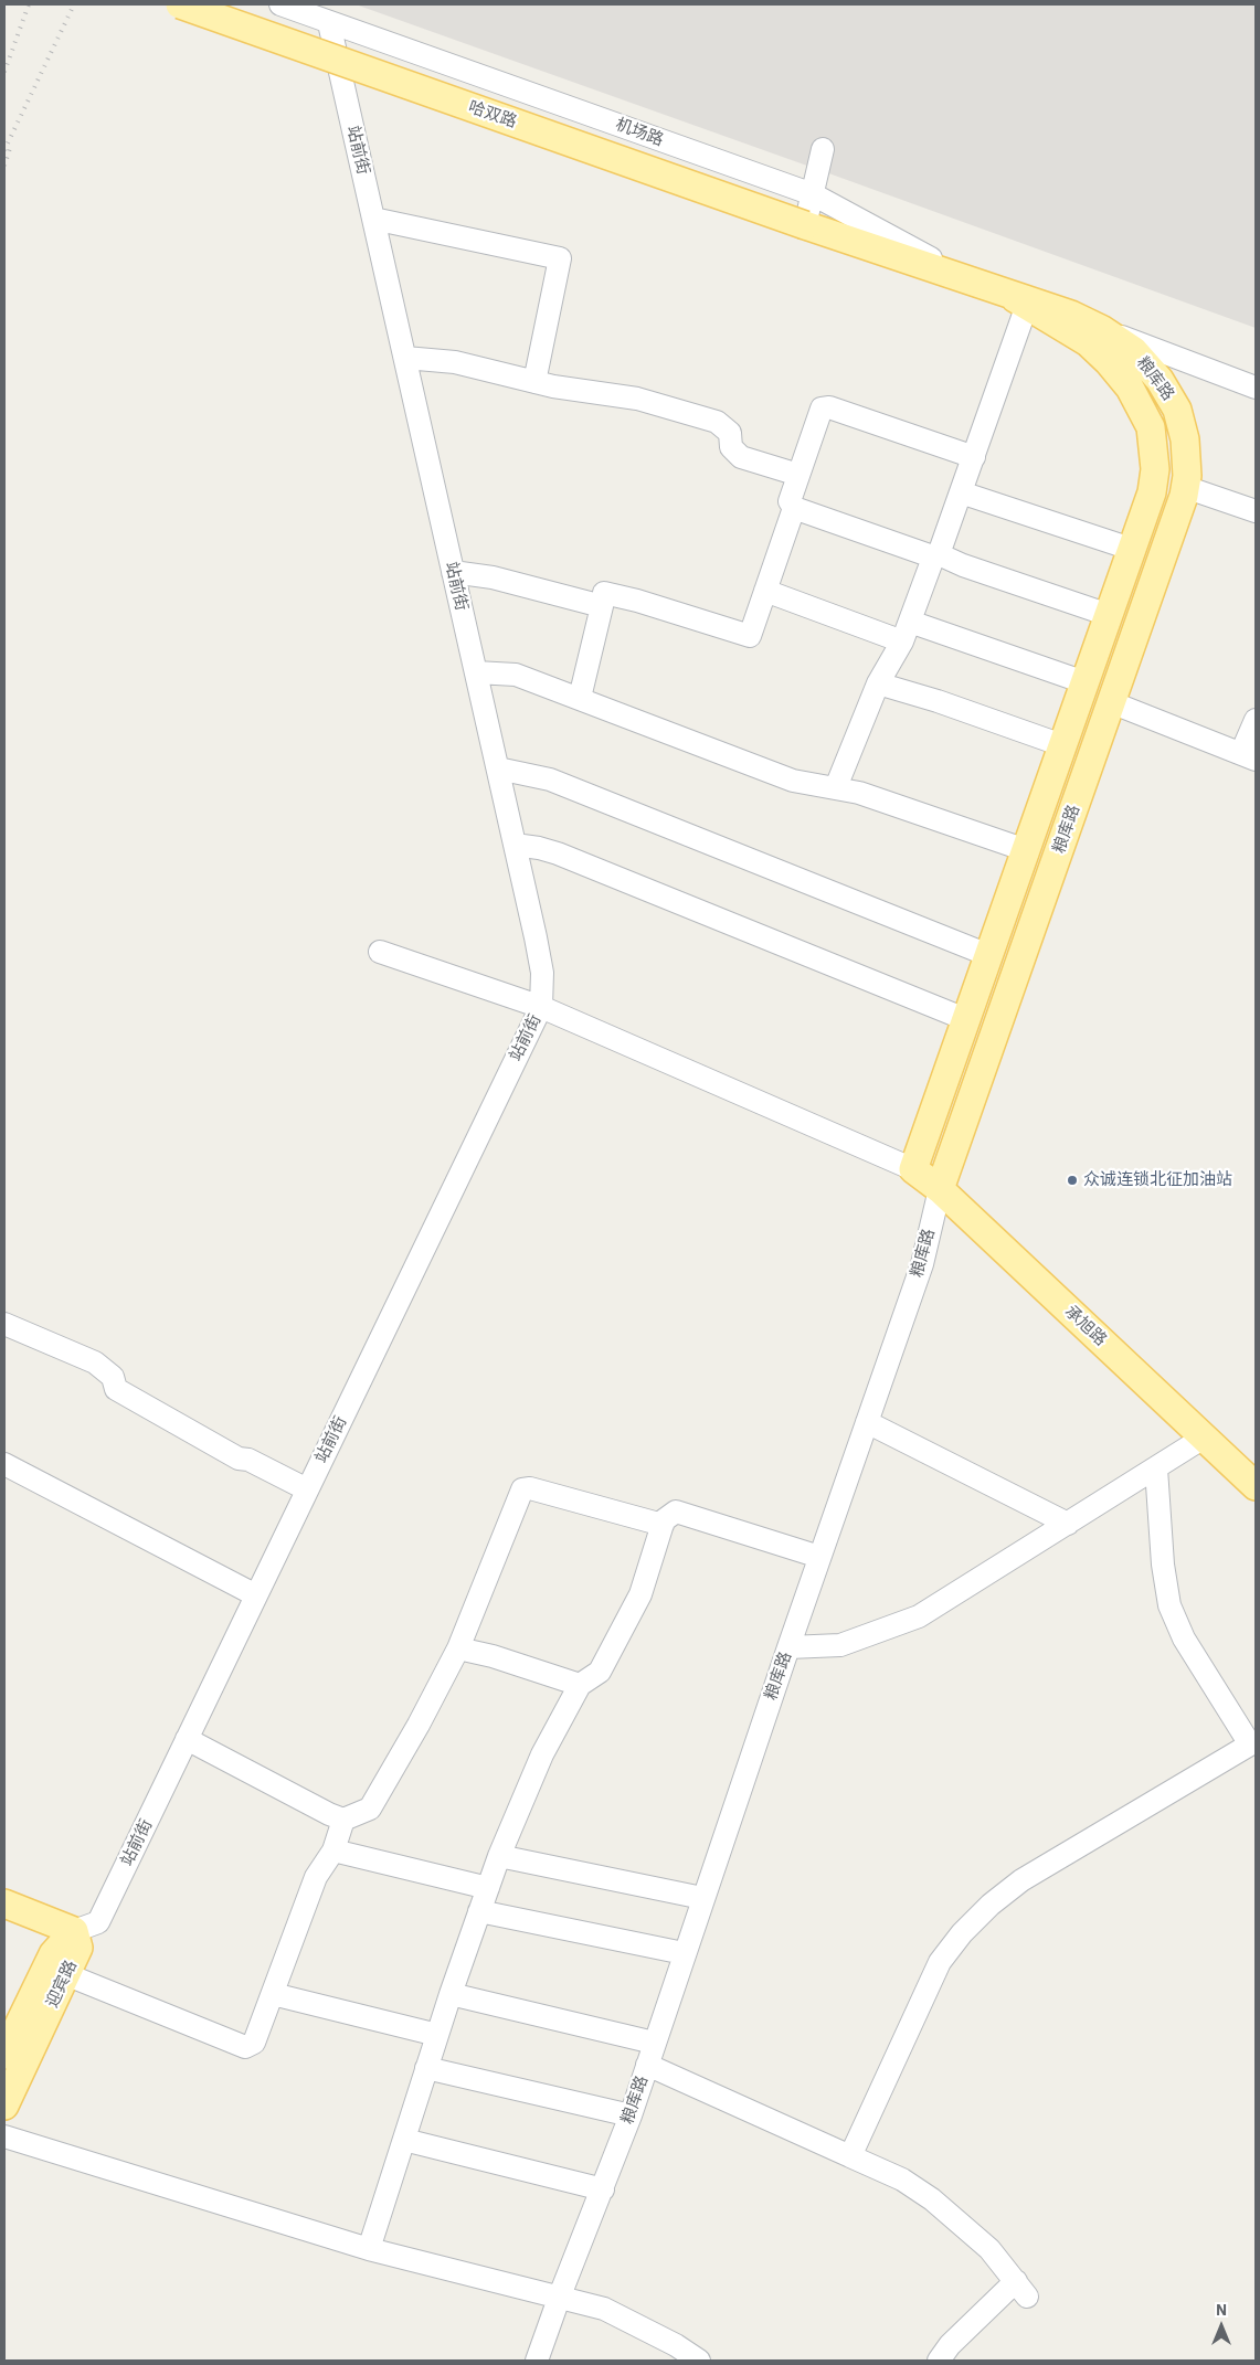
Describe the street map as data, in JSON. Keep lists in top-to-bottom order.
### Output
{
  "streets": {
    "main road": [
      "哈双路",
      "粮库路",
      "承旭路",
      "迎宾路"
    ],
    "street": ["机场路", "站前街"]
  },
  "crossings": [
    ["哈双路", "机场路"],
    ["哈双路", "粮库路"],
    ["机场路", "站前街"],
    ["站前街", "迎宾路"],
    ["粮库路", "承旭路"]
  ],
  "places": ["众诚连锁北征加油站"],
  "north": "top"
}
